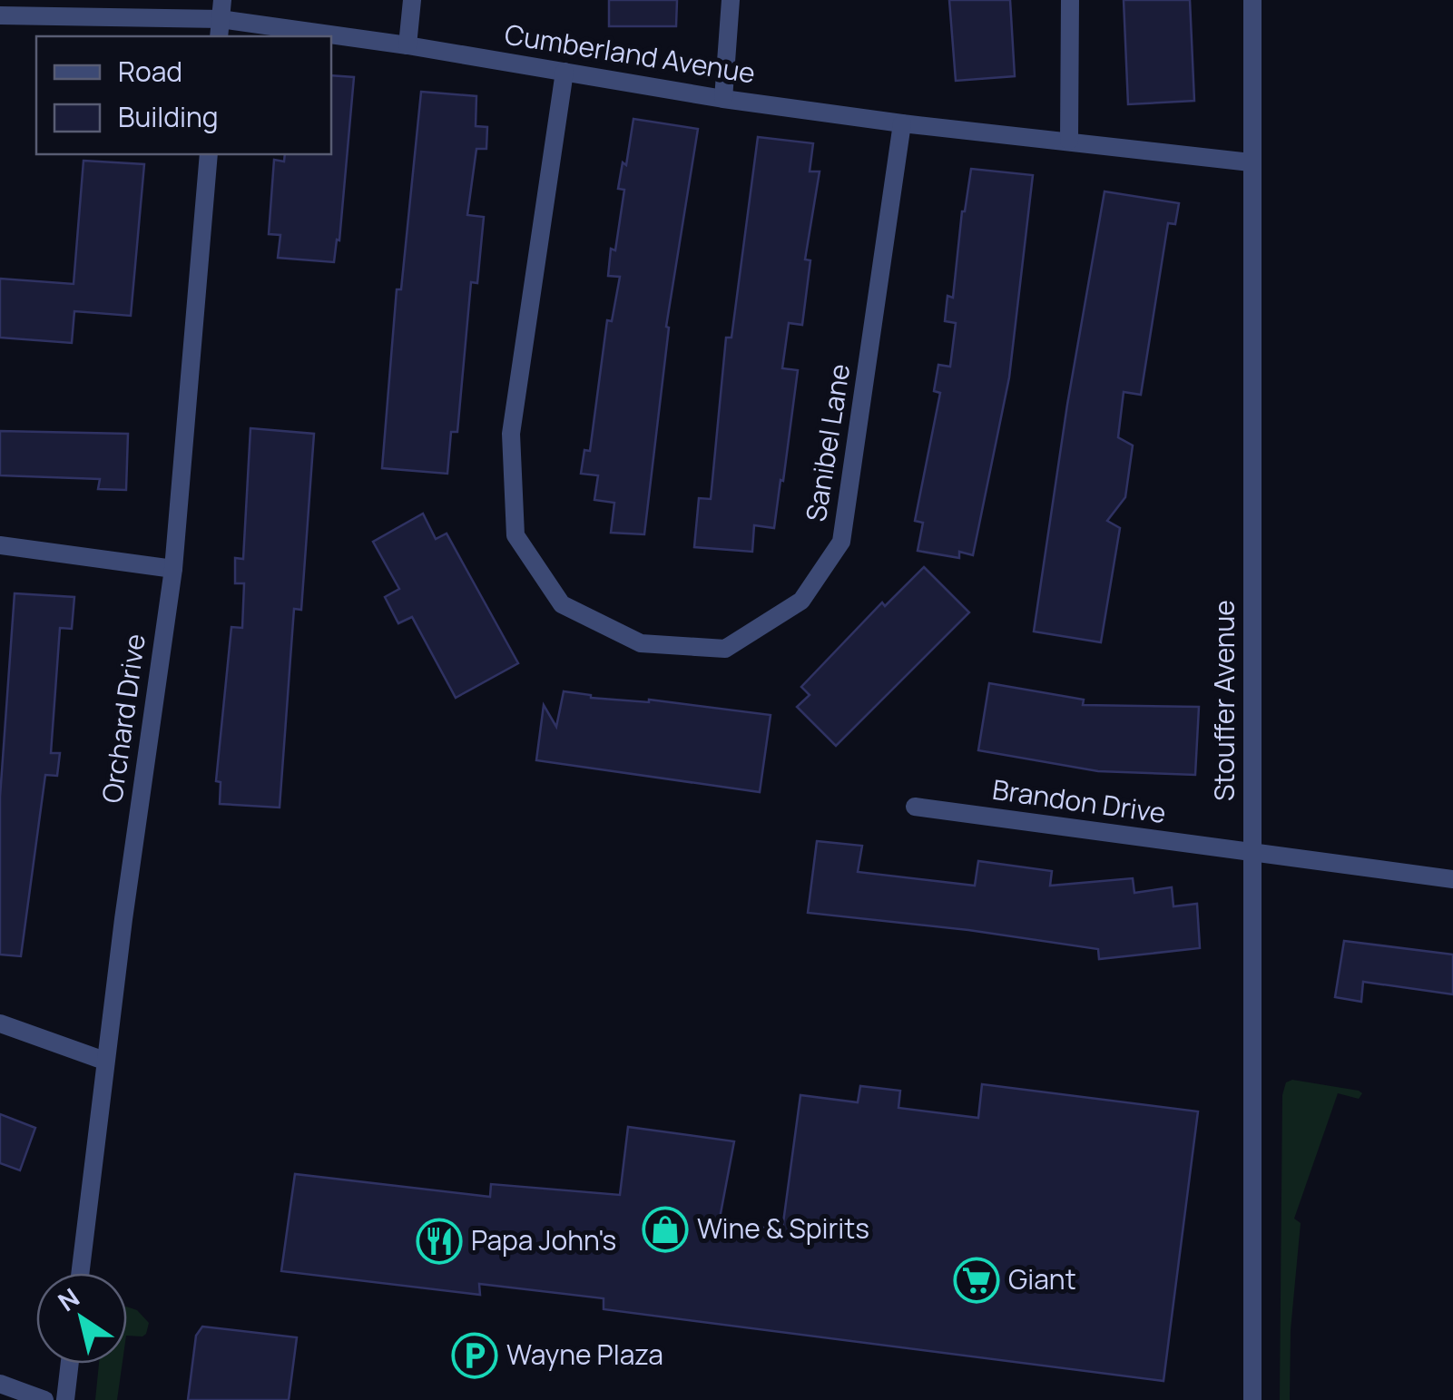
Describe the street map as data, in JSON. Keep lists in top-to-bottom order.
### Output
{
  "streets": {
    "street": [
      "Cumberland Avenue",
      "Sanibel Lane",
      "Stouffer Avenue",
      "Orchard Drive",
      "Brandon Drive"
    ]
  },
  "crossings": [
    ["Cumberland Avenue", "Sanibel Lane"],
    ["Cumberland Avenue", "Stouffer Avenue"],
    ["Stouffer Avenue", "Brandon Drive"]
  ],
  "places": {
    "shop": ["Wine & Spirits"],
    "restaurant": ["Papa John's"],
    "supermarket": ["Giant"],
    "parking": ["Wayne Plaza"]
  },
  "legend": ["Road", "Building"],
  "north": "top left"
}
